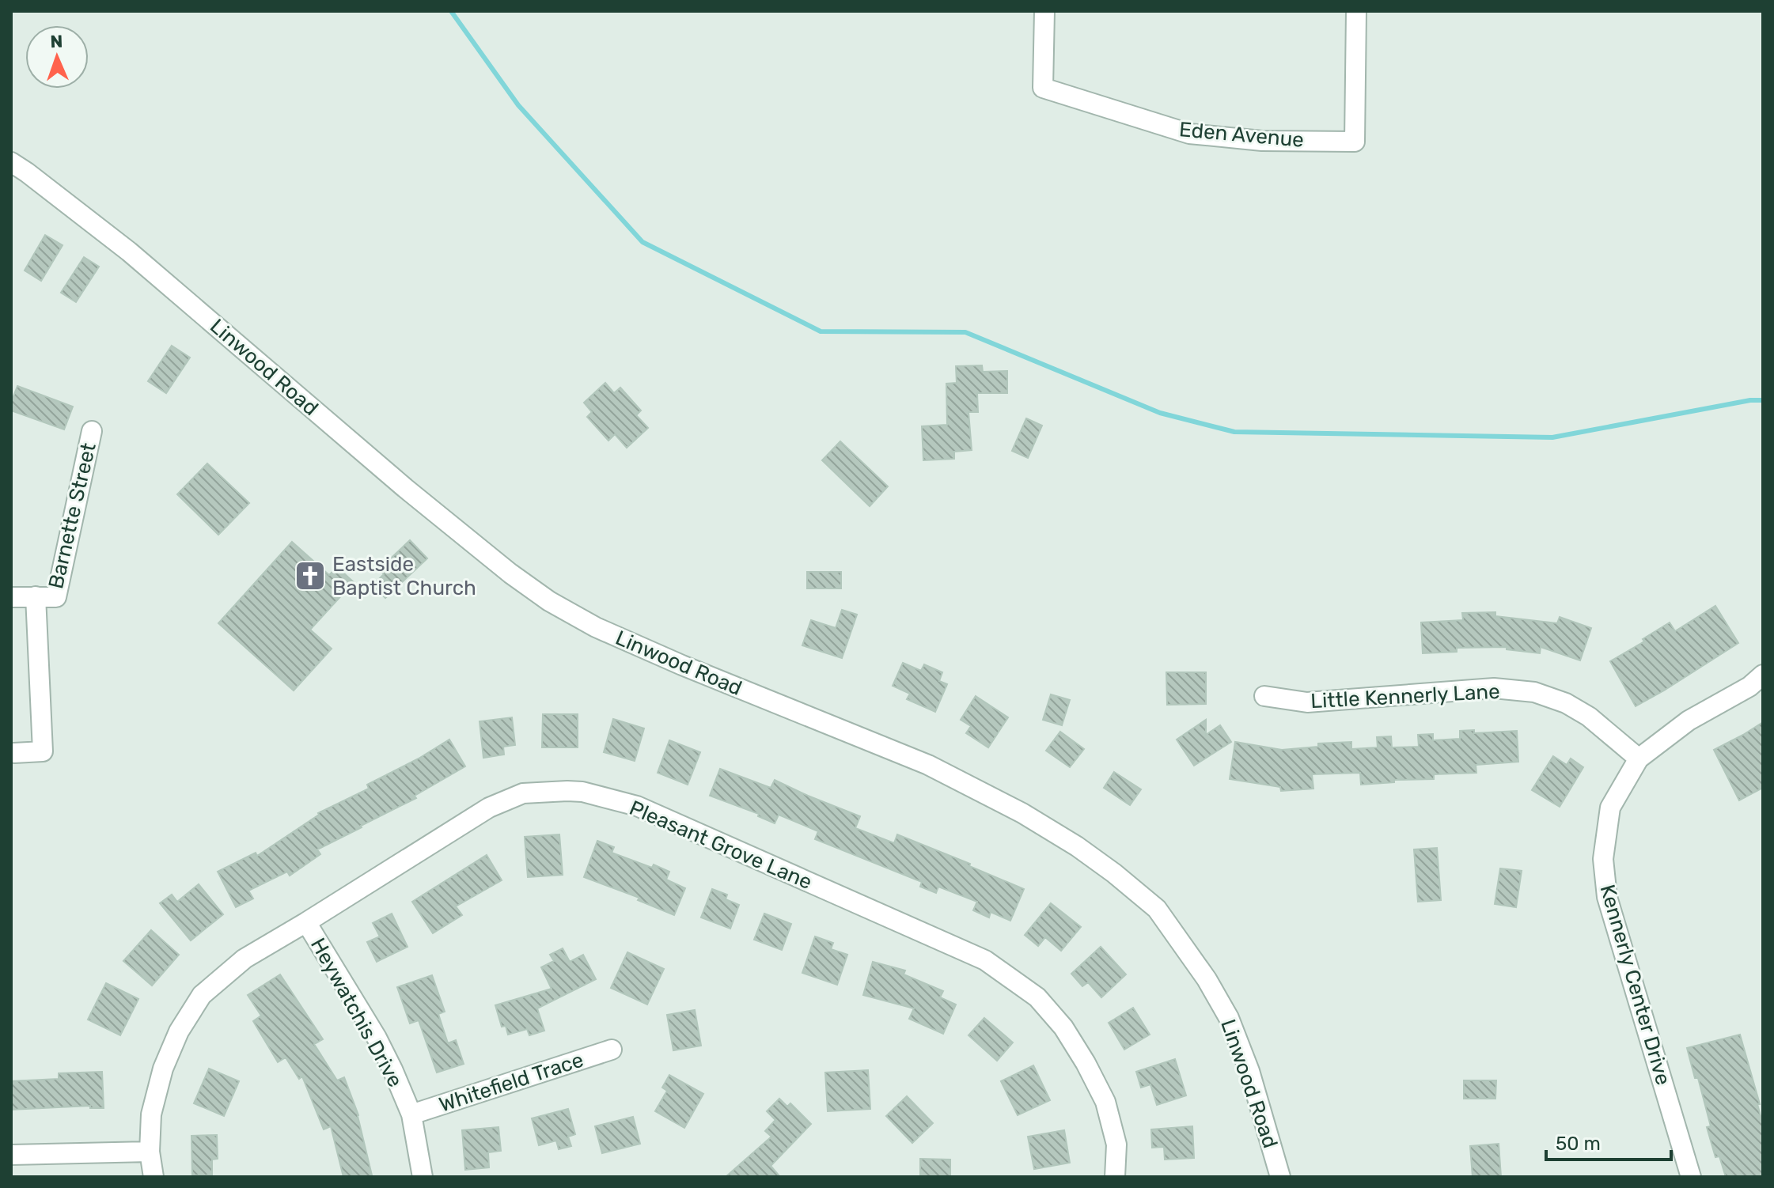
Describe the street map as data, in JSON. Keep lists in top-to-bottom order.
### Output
{
  "streets": {
    "street": [
      "Eden Avenue",
      "Linwood Road",
      "Barnette Street",
      "Little Kennerly Lane",
      "Pleasant Grove Lane",
      "Kennerly Center Drive",
      "Heywatchis Drive",
      "Whitefield Trace"
    ]
  },
  "crossings": [
    ["Little Kennerly Lane", "Kennerly Center Drive"],
    ["Pleasant Grove Lane", "Heywatchis Drive"],
    ["Heywatchis Drive", "Whitefield Trace"]
  ],
  "places": {
    "church": ["Eastside Baptist Church"]
  },
  "scale_bar": "50 m",
  "north": "top"
}
